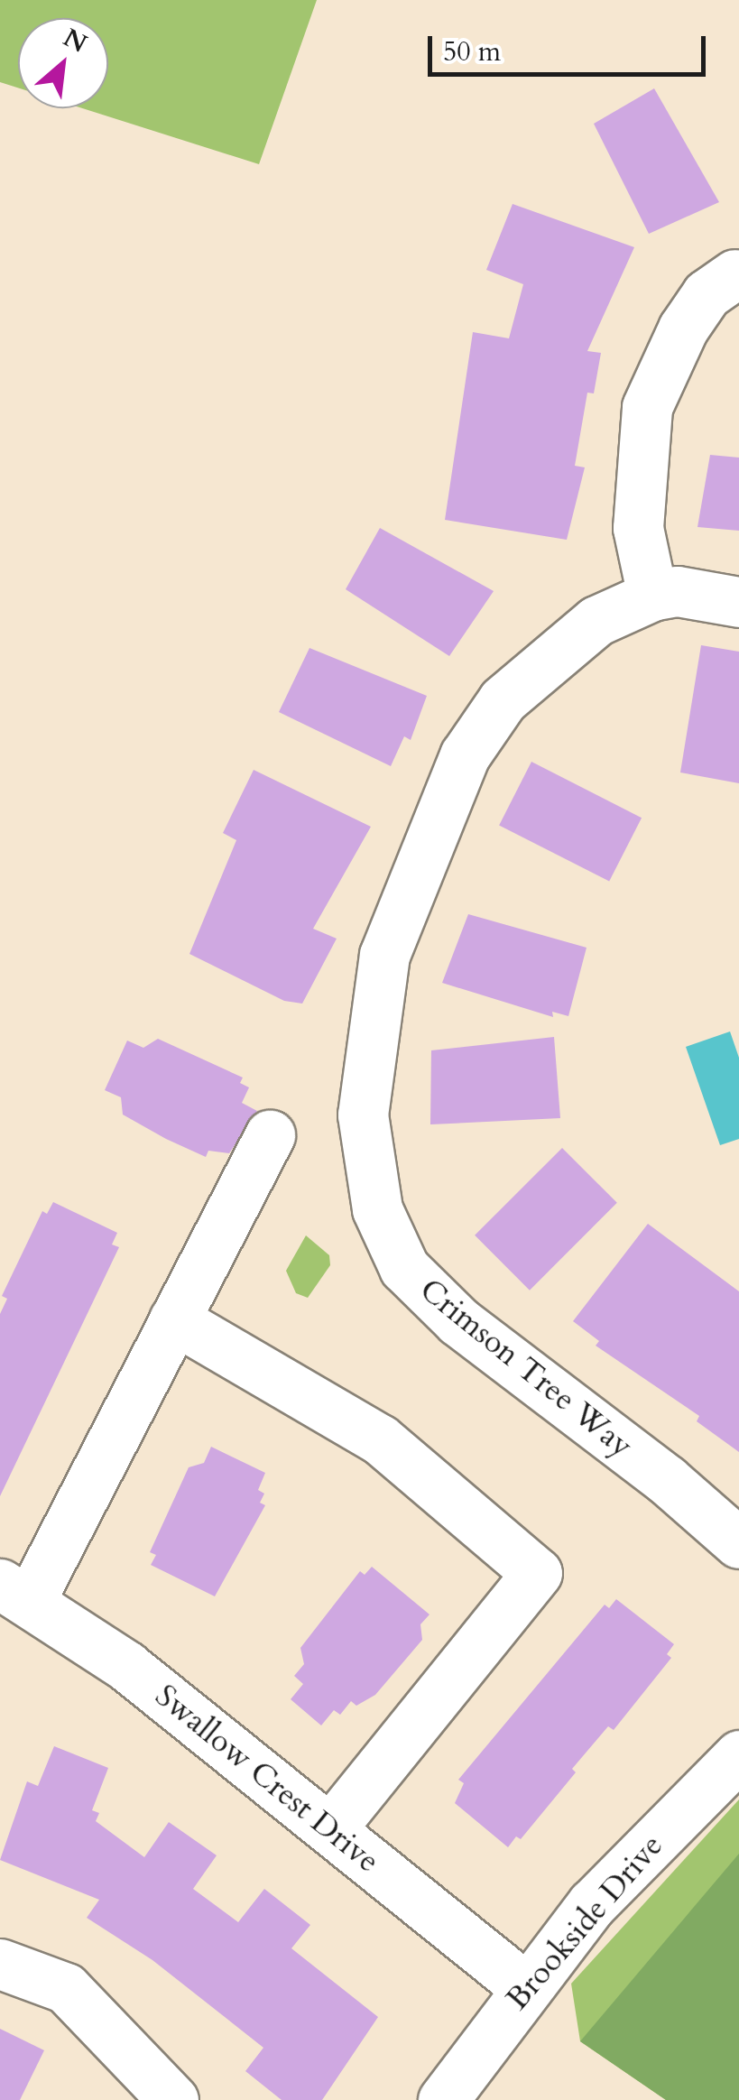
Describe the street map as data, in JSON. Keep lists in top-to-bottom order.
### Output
{
  "streets": {
    "street": ["Crimson Tree Way", "Swallow Crest Drive", "Brookside Drive"]
  },
  "crossings": [
    ["Swallow Crest Drive", "Brookside Drive"]
  ],
  "scale_bar": "50 m",
  "north": "top right"
}
